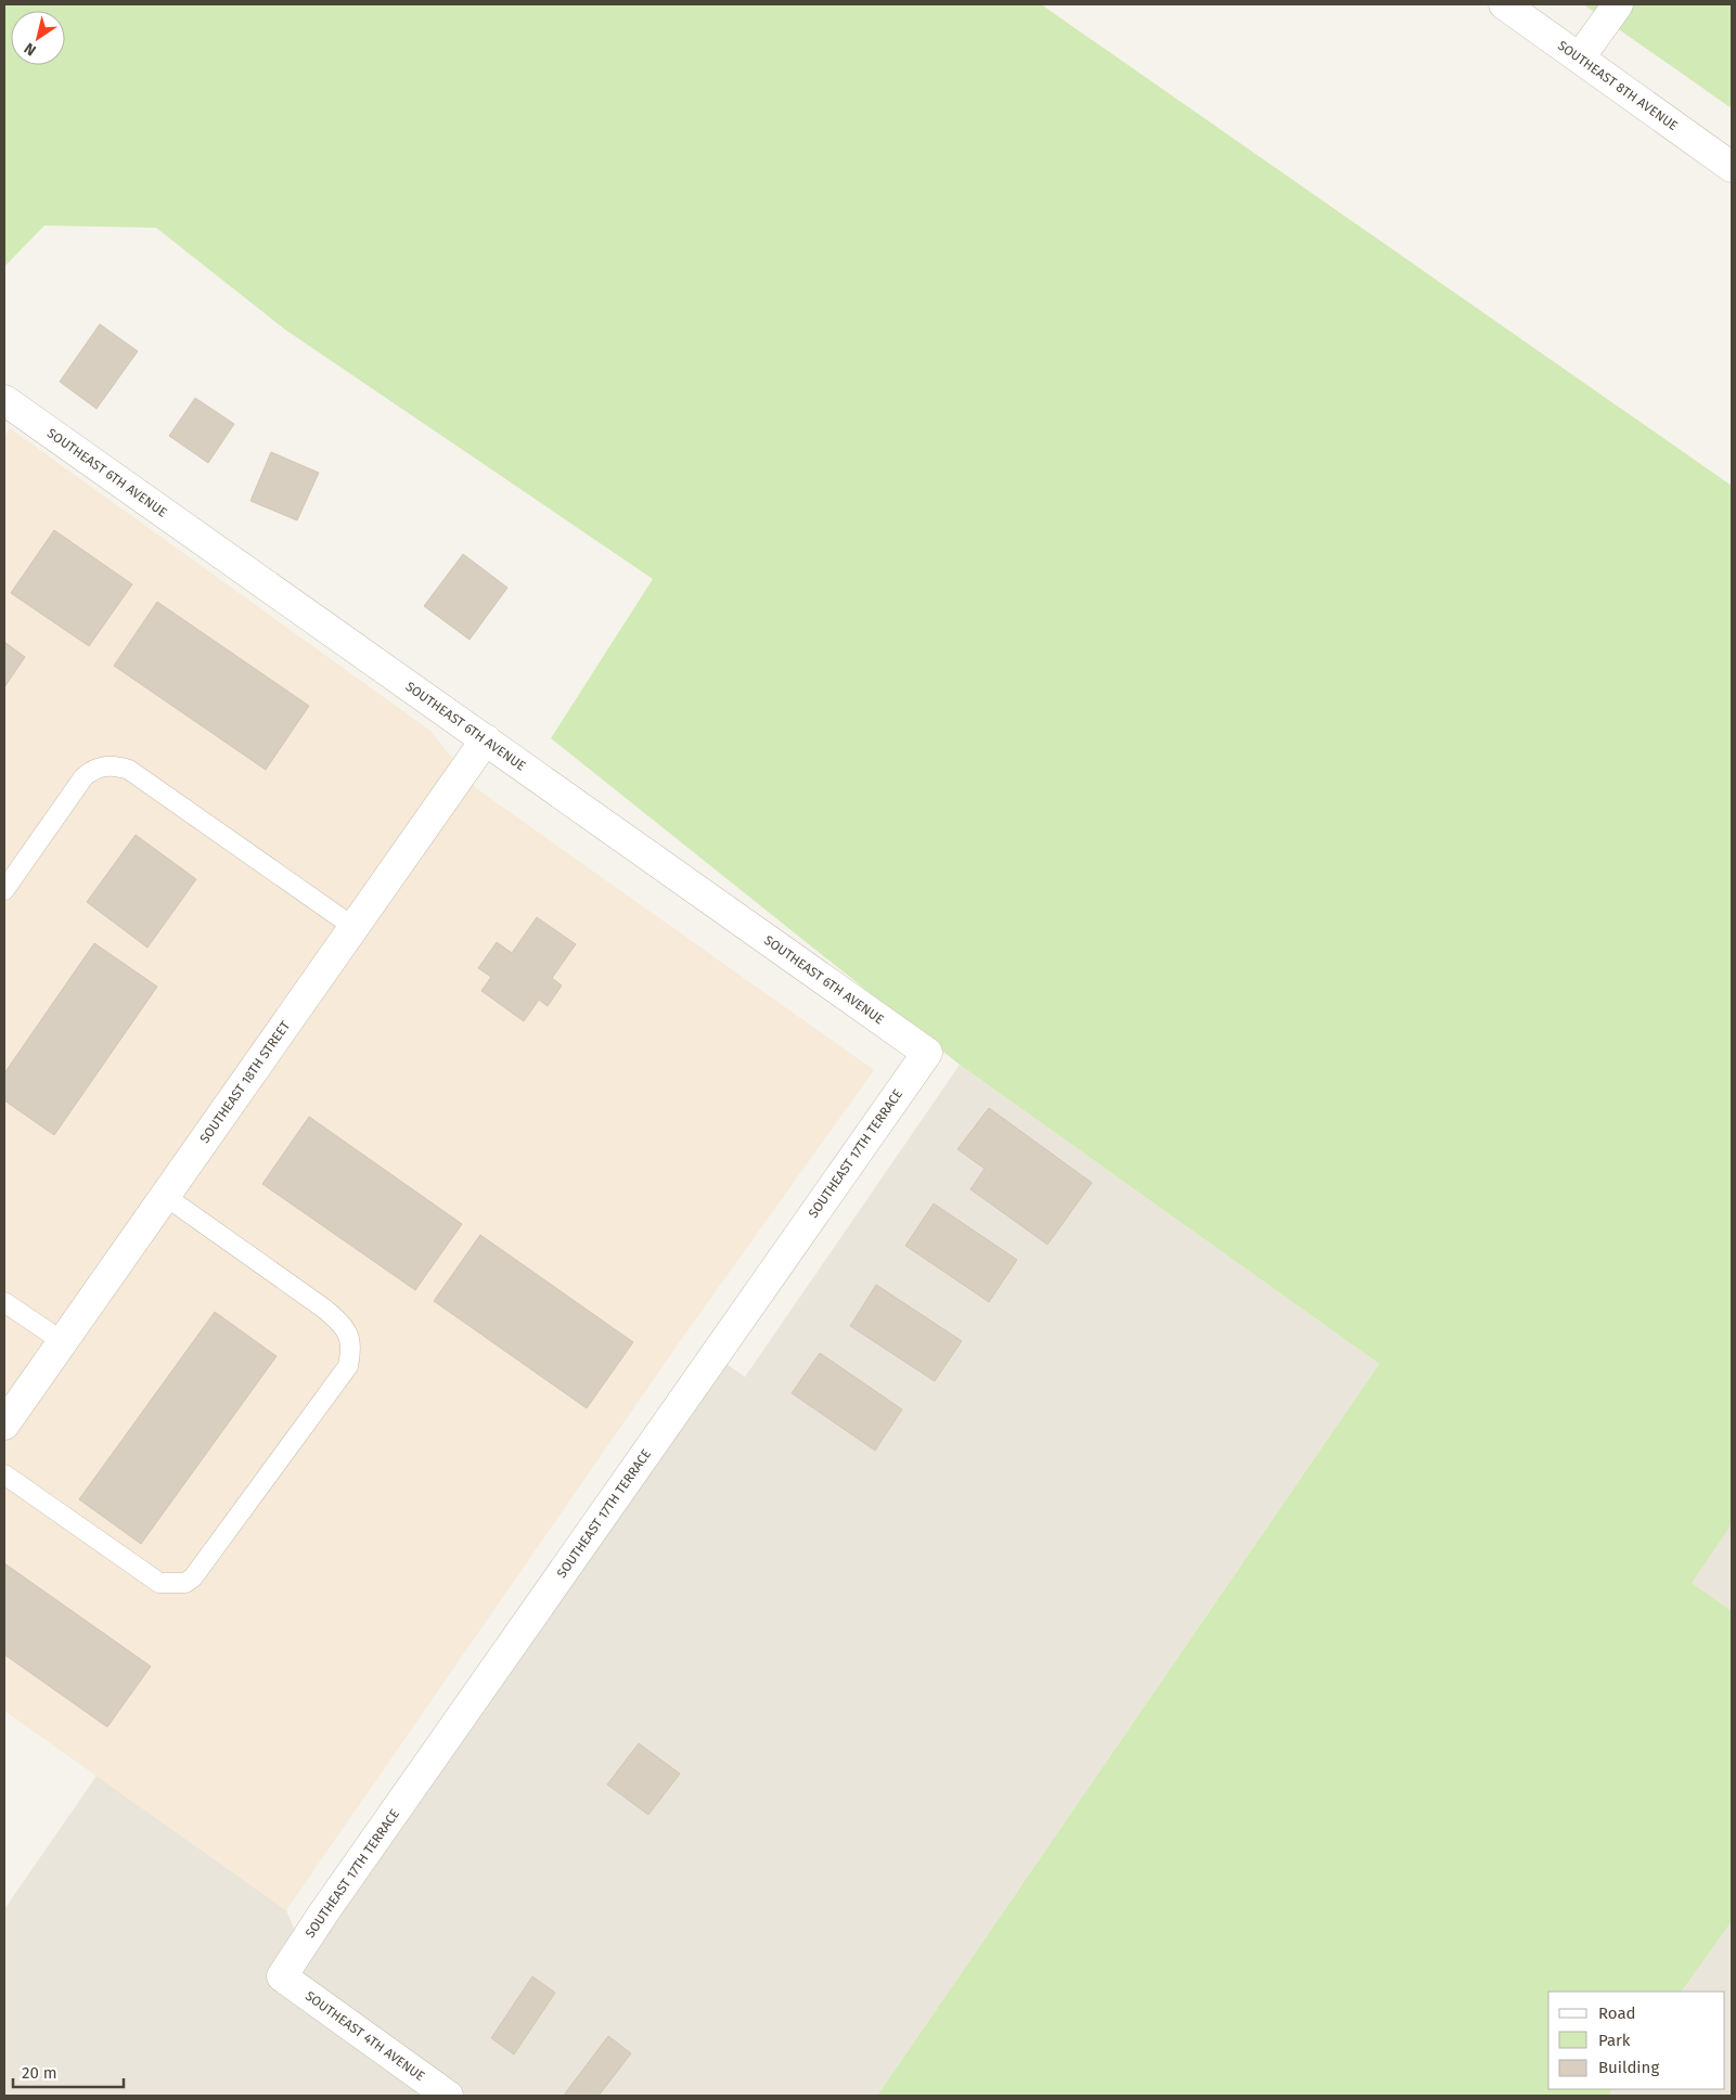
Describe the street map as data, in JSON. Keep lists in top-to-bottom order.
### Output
{
  "streets": {
    "street": [
      "SOUTHEAST 8TH AVENUE",
      "SOUTHEAST 6TH AVENUE",
      "SOUTHEAST 18TH STREET",
      "SOUTHEAST 17TH TERRACE",
      "SOUTHEAST 4TH AVENUE"
    ]
  },
  "crossings": [
    ["SOUTHEAST 6TH AVENUE", "SOUTHEAST 18TH STREET"],
    ["SOUTHEAST 6TH AVENUE", "SOUTHEAST 17TH TERRACE"],
    ["SOUTHEAST 17TH TERRACE", "SOUTHEAST 4TH AVENUE"]
  ],
  "legend": ["Road", "Park", "Building"],
  "scale_bar": "20 m",
  "north": "bottom left"
}
